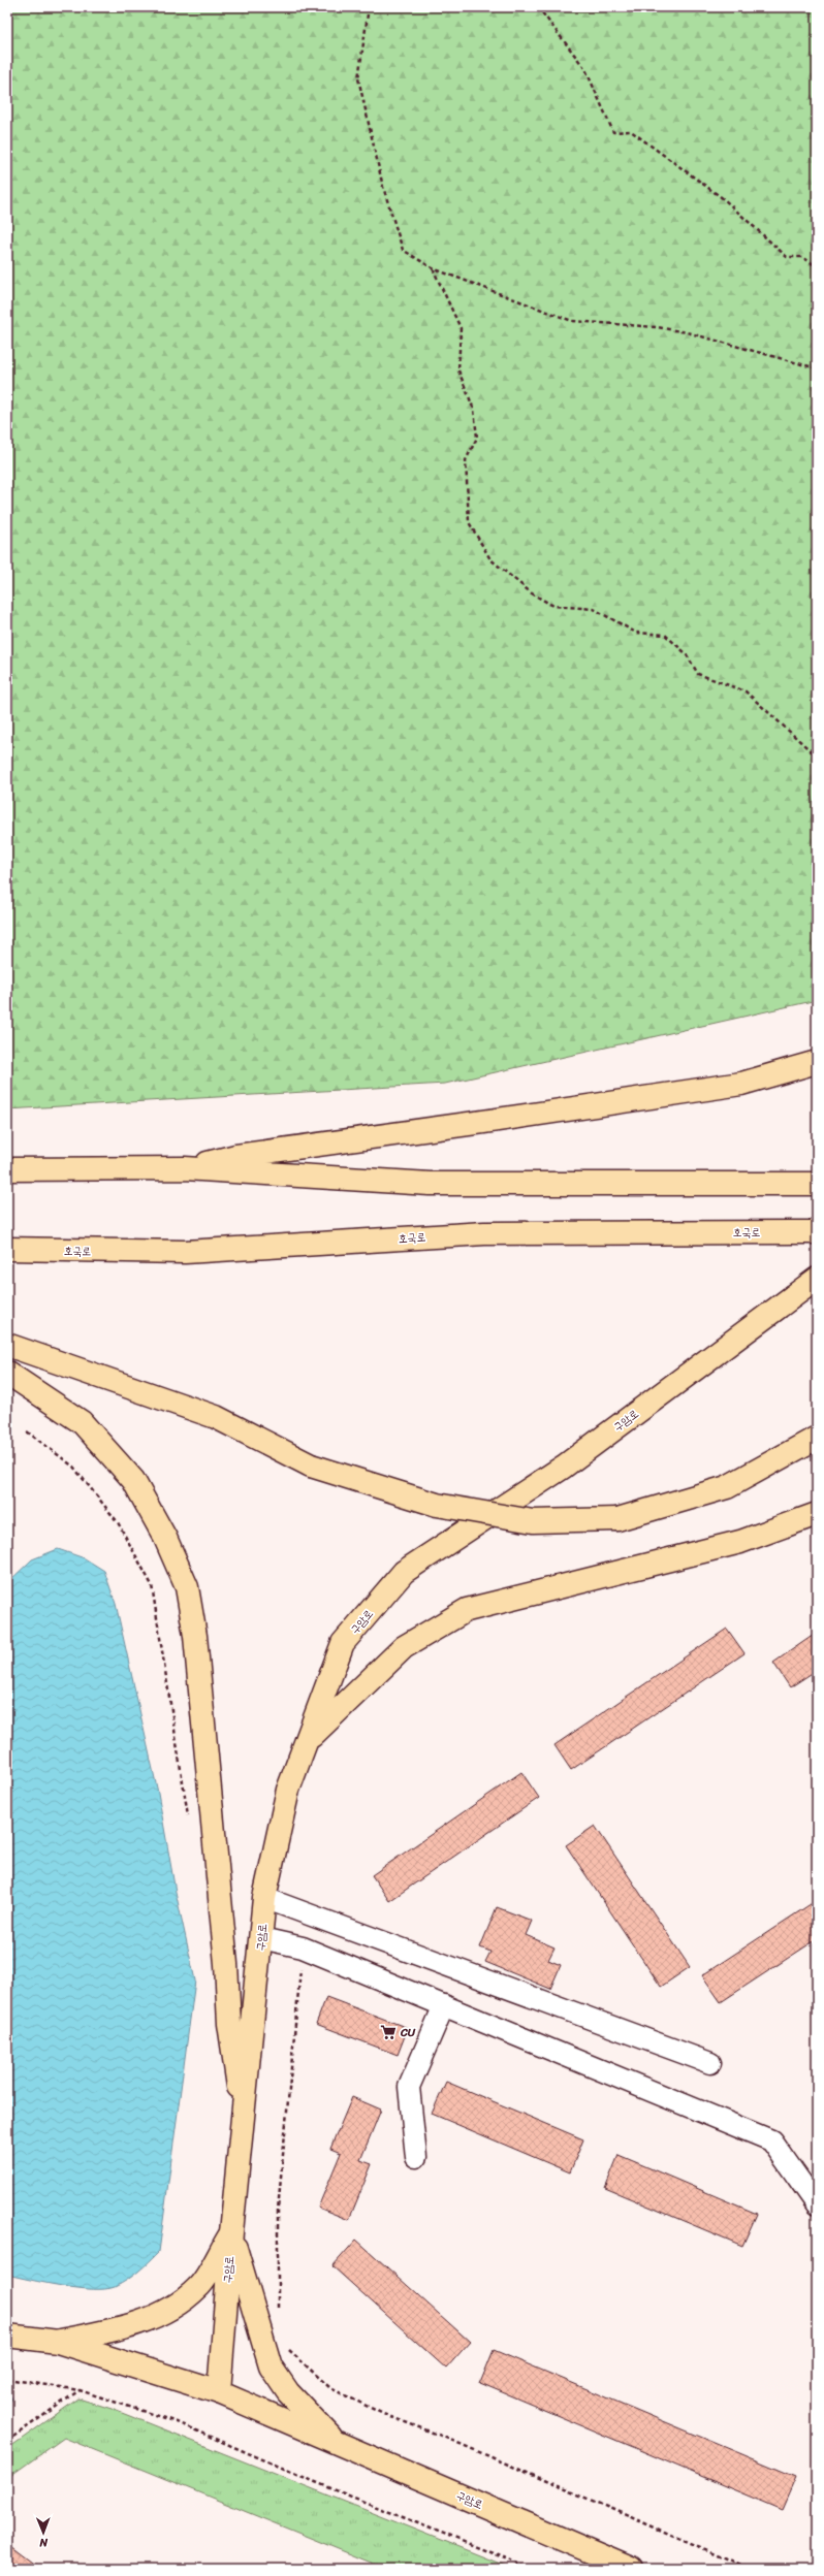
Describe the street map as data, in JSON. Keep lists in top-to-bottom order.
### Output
{
  "streets": {
    "main road": ["호국로", "구암로"]
  },
  "places": {
    "supermarket": ["CU"]
  },
  "north": "bottom"
}
